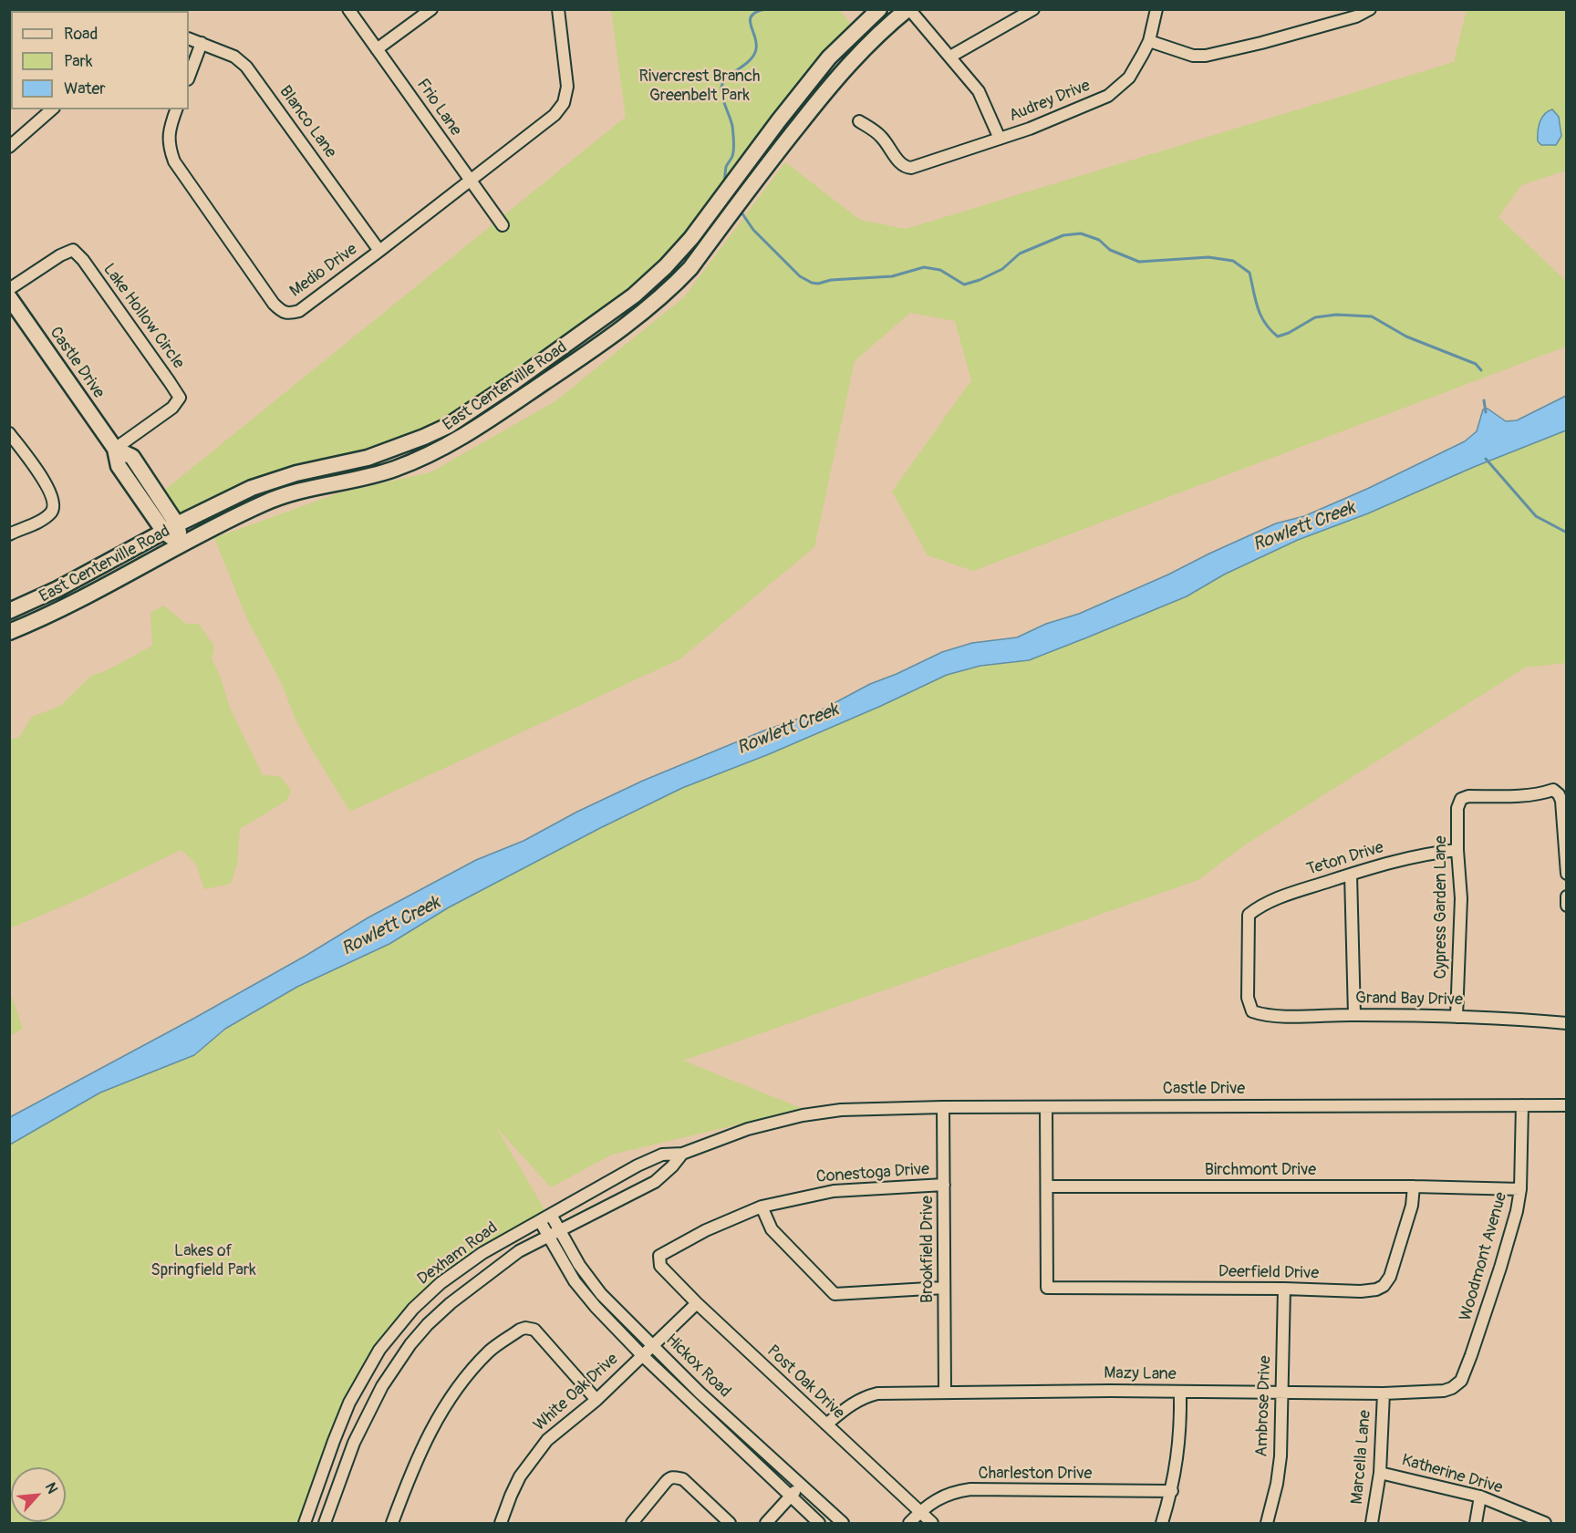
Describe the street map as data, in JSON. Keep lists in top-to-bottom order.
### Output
{
  "streets": {
    "main road": ["Castle Drive", "East Centerville Road"],
    "street": [
      "Audrey Drive",
      "Frio Lane",
      "Blanco Lane",
      "Medio Drive",
      "Lake Hollow Circle",
      "Teton Drive",
      "Cypress Garden Lane",
      "Grand Bay Drive",
      "Birchmont Drive",
      "Conestoga Drive",
      "Brookfield Drive",
      "Dexham Road",
      "Woodmont Avenue",
      "Deerfield Drive",
      "Hickox Road",
      "Mazy Lane",
      "Post Oak Drive",
      "White Oak Drive",
      "Ambrose Drive",
      "Marcella Lane",
      "Charleston Drive",
      "Katherine Drive"
    ]
  },
  "crossings": [
    ["Frio Lane", "Medio Drive"],
    ["Blanco Lane", "Medio Drive"],
    ["Lake Hollow Circle", "Castle Drive"],
    ["Castle Drive", "East Centerville Road"],
    ["Castle Drive", "Brookfield Drive"],
    ["Castle Drive", "Dexham Road"],
    ["Castle Drive", "Woodmont Avenue"],
    ["Teton Drive", "Cypress Garden Lane"],
    ["Teton Drive", "Grand Bay Drive"],
    ["Cypress Garden Lane", "Grand Bay Drive"],
    ["Birchmont Drive", "Woodmont Avenue"],
    ["Birchmont Drive", "Deerfield Drive"],
    ["Conestoga Drive", "Brookfield Drive"],
    ["Conestoga Drive", "Post Oak Drive"],
    ["Brookfield Drive", "Mazy Lane"],
    ["Dexham Road", "Hickox Road"],
    ["Woodmont Avenue", "Mazy Lane"],
    ["Deerfield Drive", "Ambrose Drive"],
    ["Hickox Road", "White Oak Drive"],
    ["Mazy Lane", "Post Oak Drive"],
    ["Mazy Lane", "Ambrose Drive"],
    ["Mazy Lane", "Marcella Lane"],
    ["Post Oak Drive", "White Oak Drive"],
    ["Post Oak Drive", "Charleston Drive"],
    ["Marcella Lane", "Katherine Drive"]
  ],
  "water": ["Rowlett Creek"],
  "parks": ["Rivercrest Branch Greenbelt Park", "Lakes of Springfield Park"],
  "legend": ["Road", "Park", "Water"],
  "north": "top right"
}
